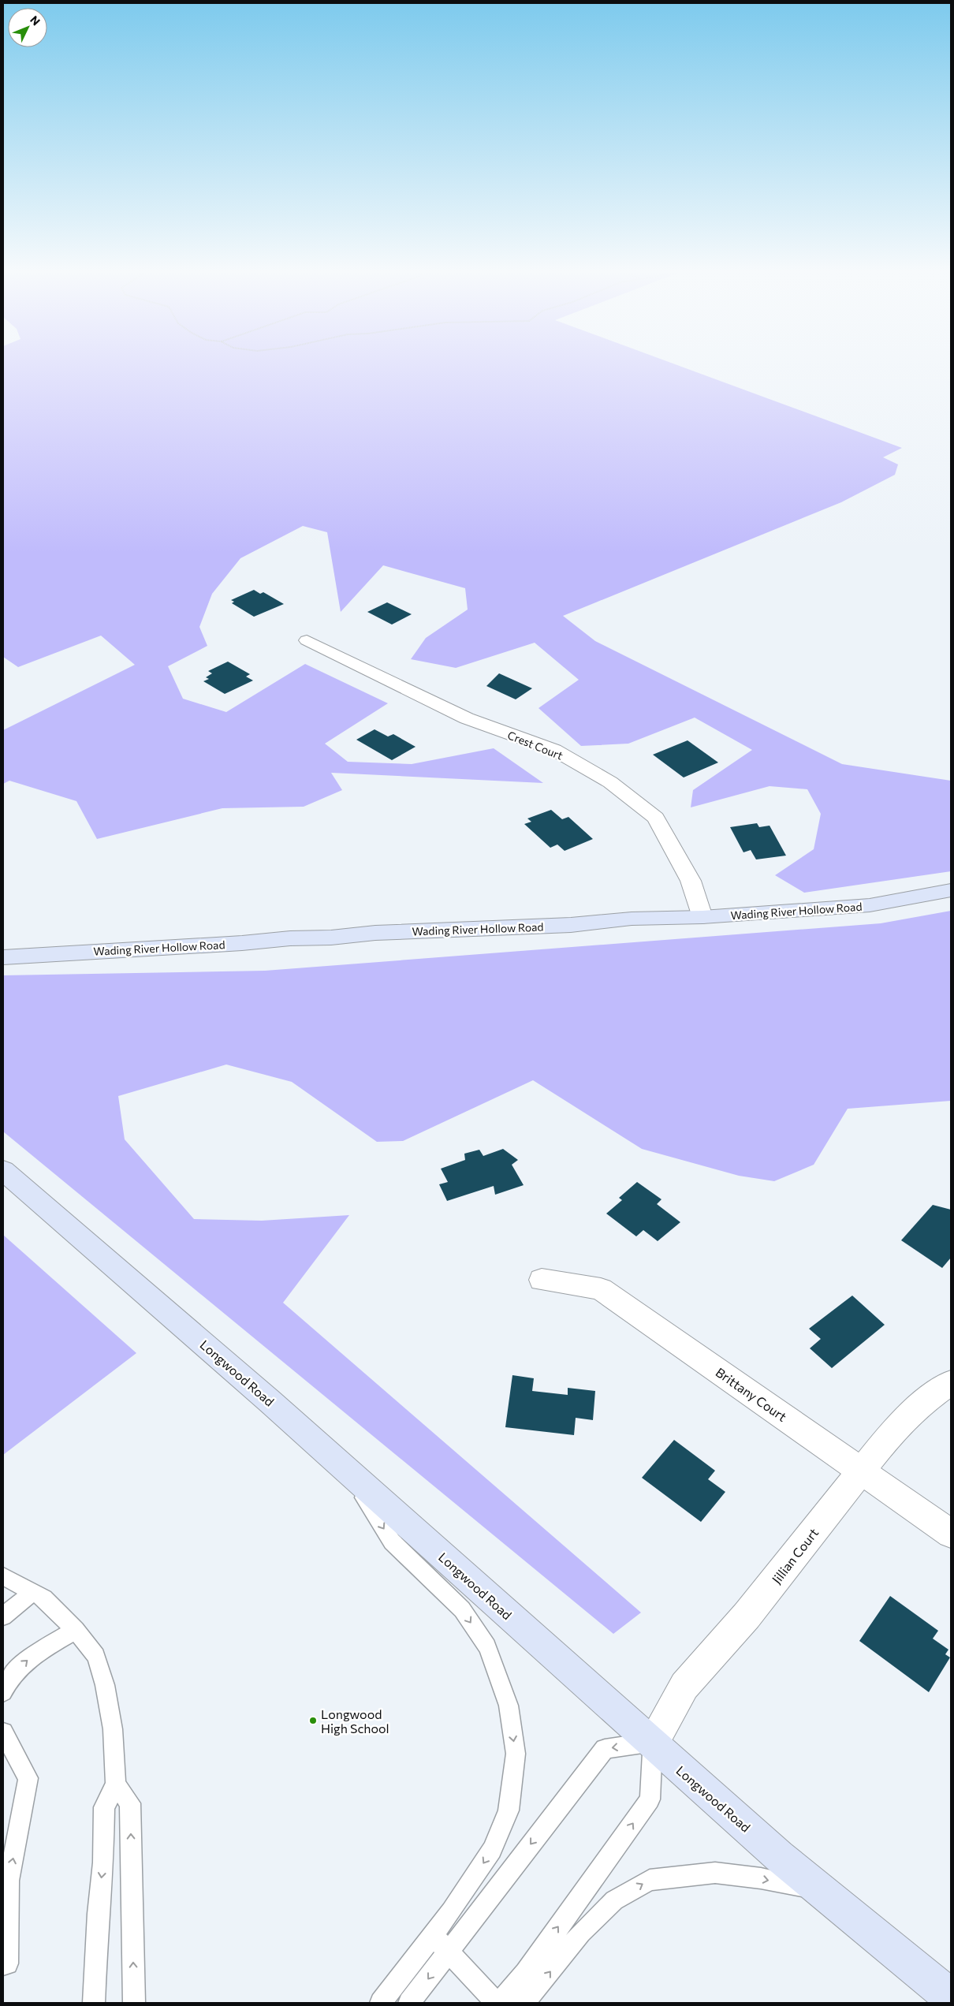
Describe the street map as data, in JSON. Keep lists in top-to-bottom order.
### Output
{
  "streets": {
    "street": [
      "Crest Court",
      "Wading River Hollow Road",
      "Longwood Road",
      "Brittany Court",
      "Jillian Court"
    ]
  },
  "crossings": [
    ["Crest Court", "Wading River Hollow Road"],
    ["Longwood Road", "Jillian Court"],
    ["Brittany Court", "Jillian Court"]
  ],
  "places": ["Longwood High School"],
  "north": "top right"
}
